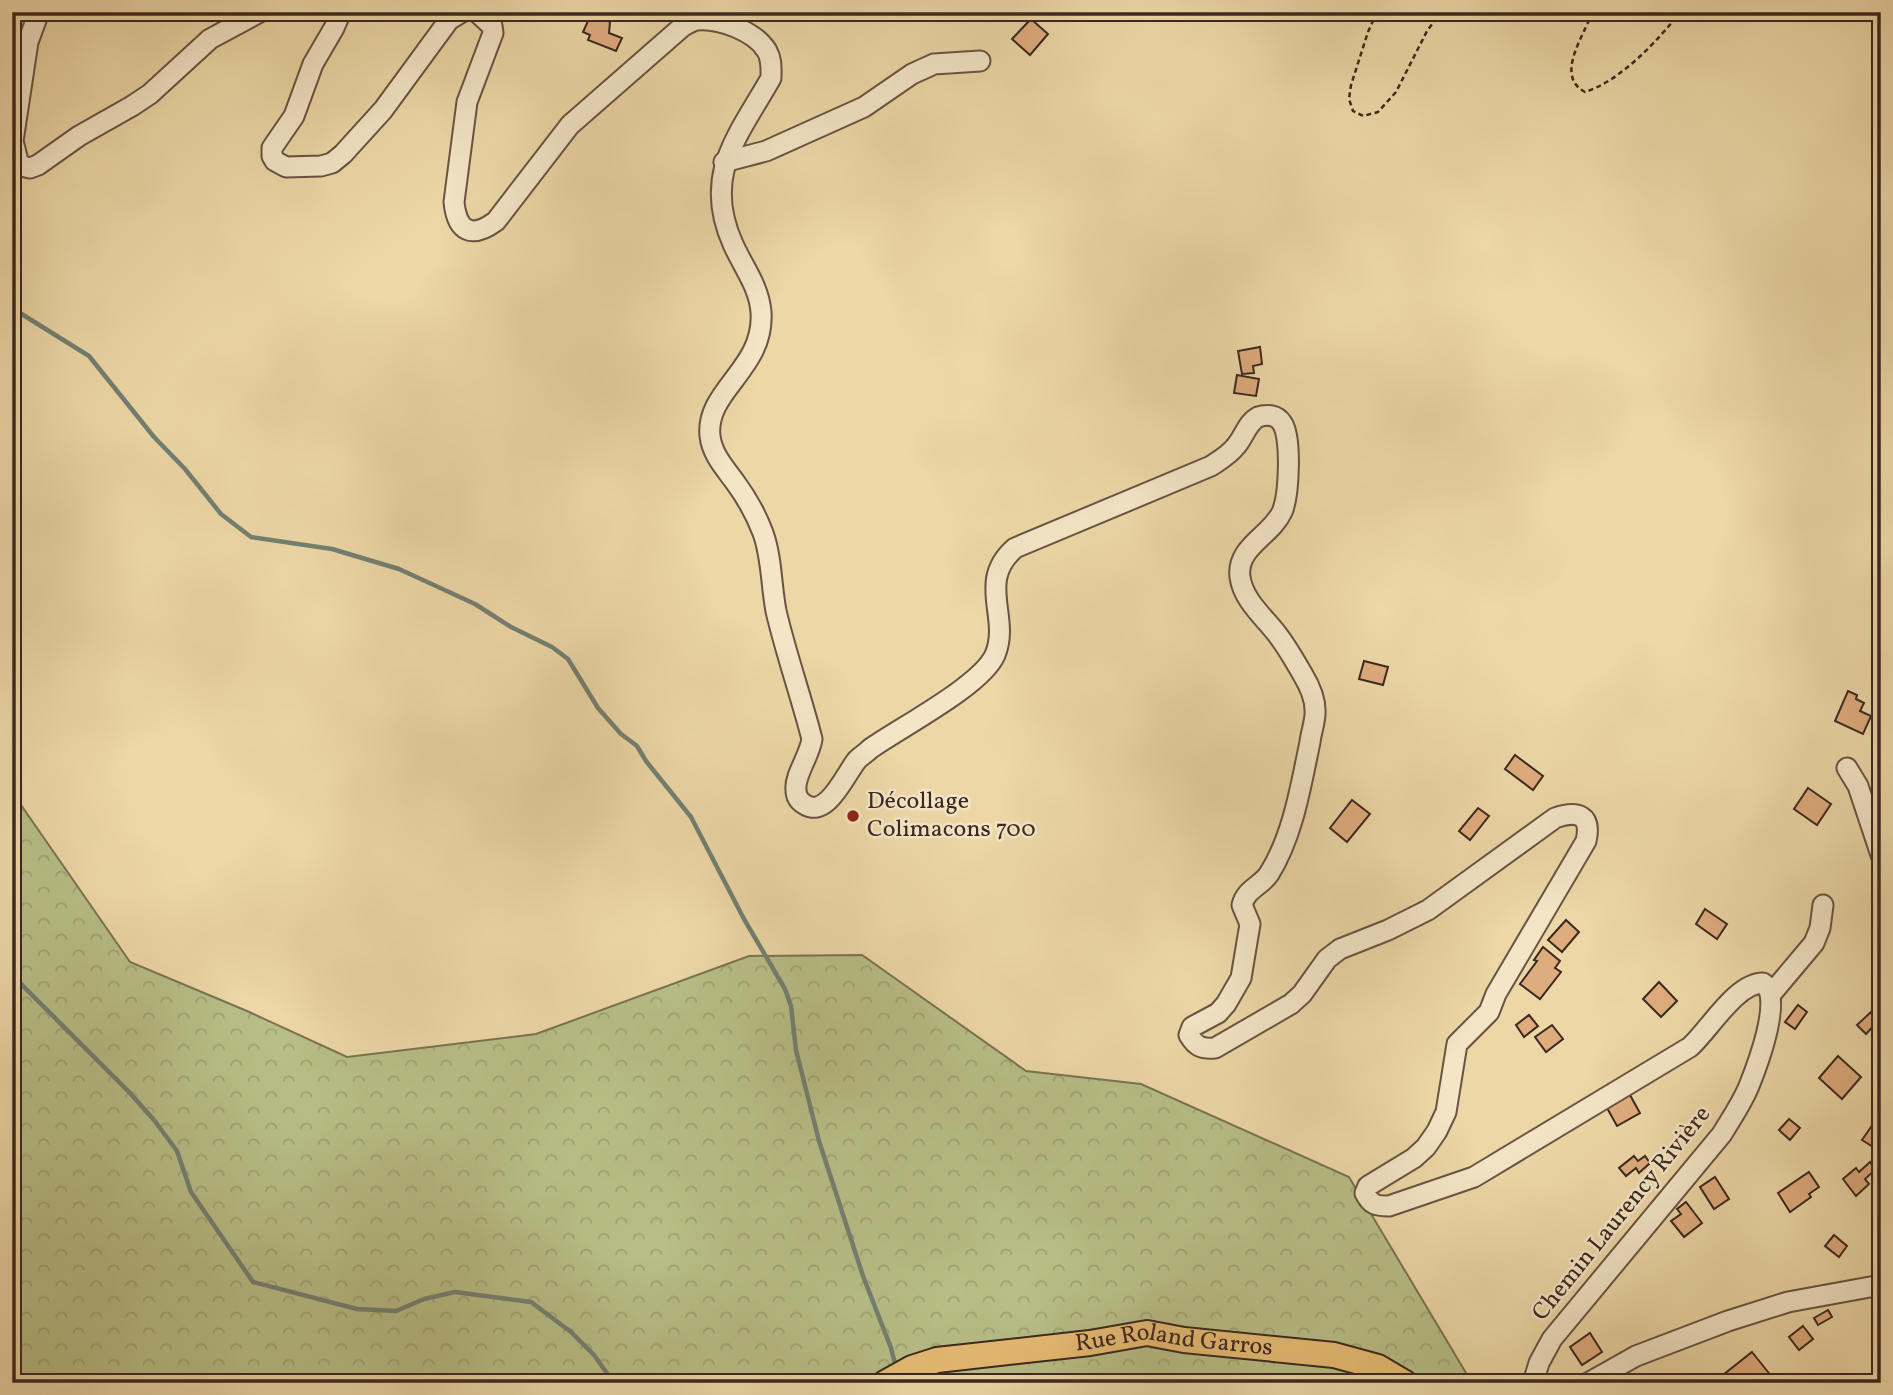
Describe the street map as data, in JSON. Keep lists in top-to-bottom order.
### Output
{
  "streets": {
    "main road": ["Rue Roland Garros"],
    "street": ["Chemin Laurency Rivière"]
  },
  "places": ["Décollage Colimacons 700"]
}
